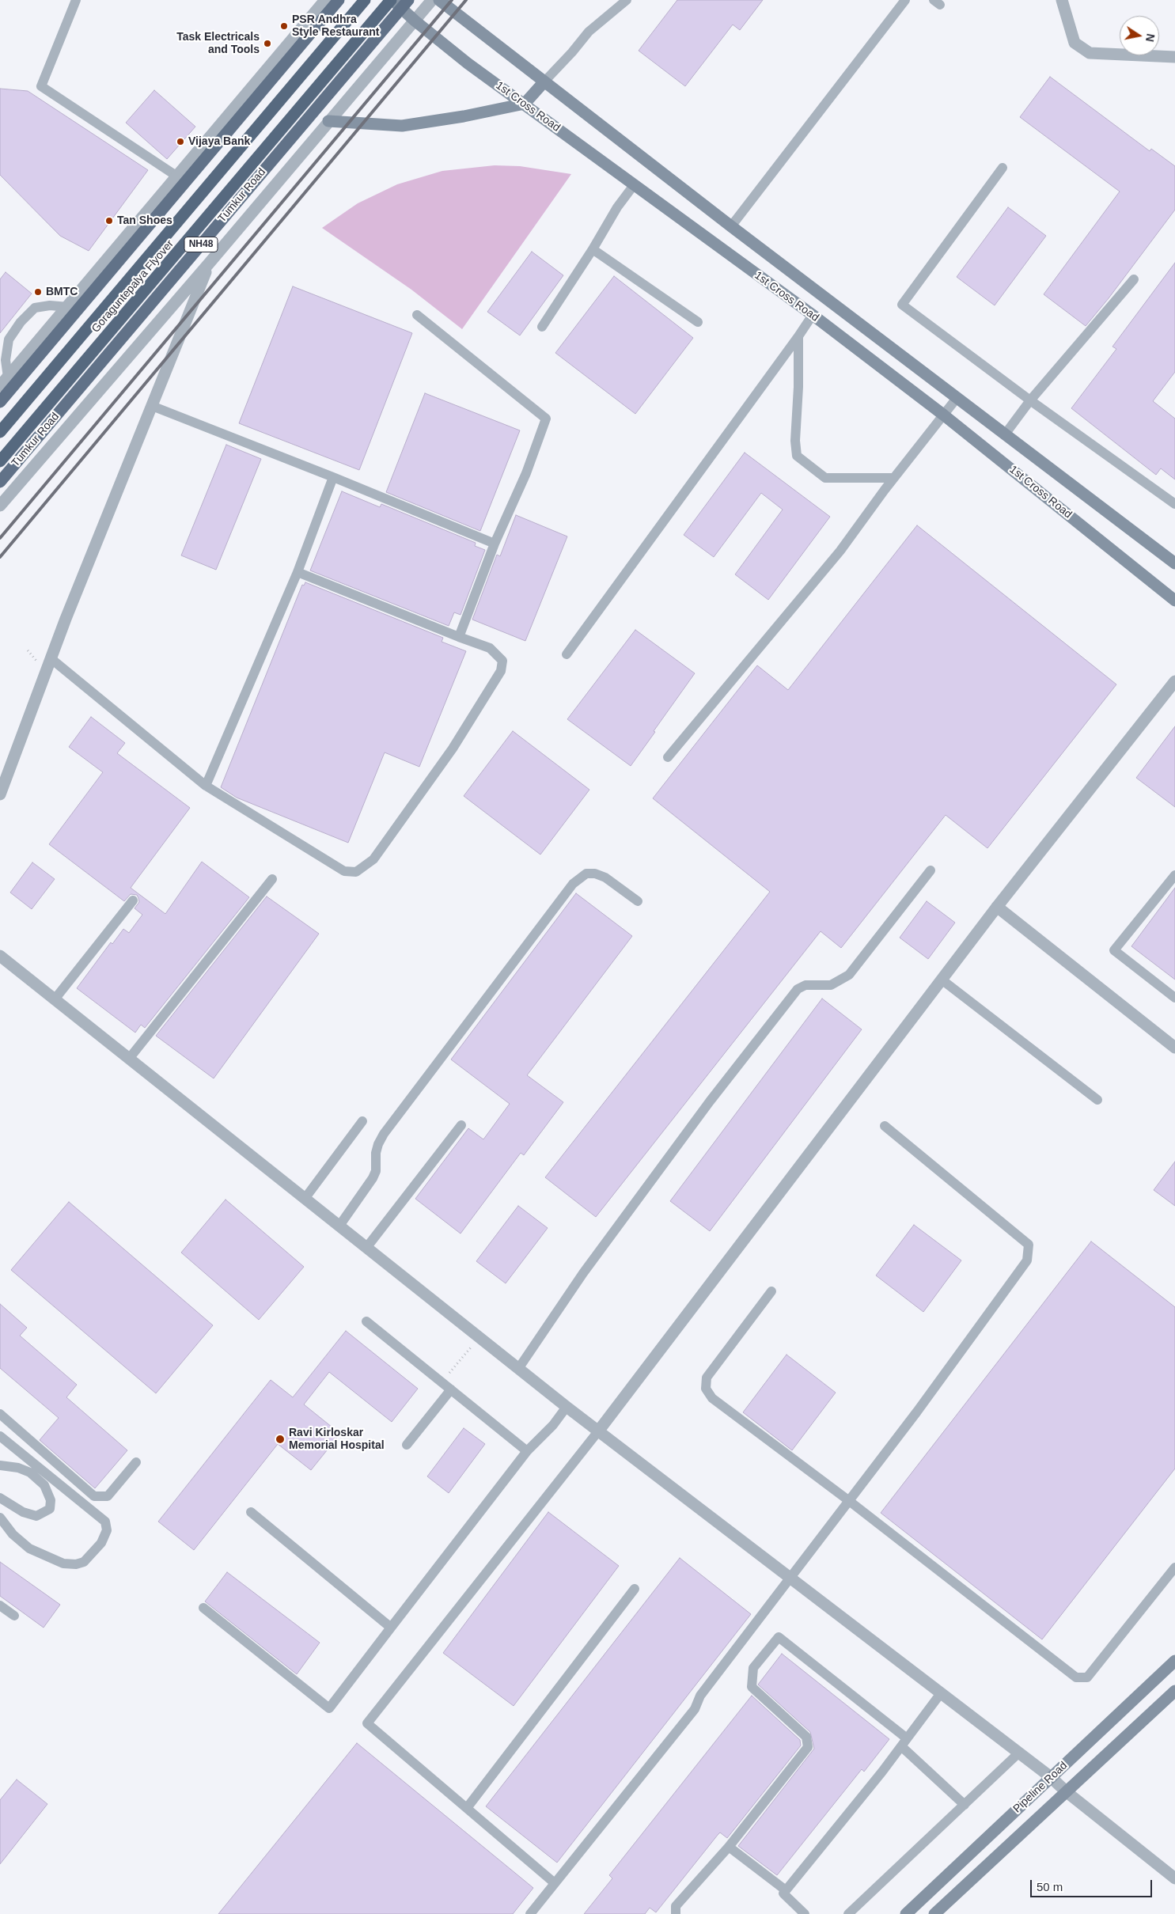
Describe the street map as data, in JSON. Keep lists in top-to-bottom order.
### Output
{
  "streets": {
    "highway": ["Tumkur Road", "NH48", "Goraguntepalya Flyover"],
    "main road": ["1st Cross Road", "Pipeline Road"]
  },
  "crossings": [
    ["1st Cross Road", "Tumkur Road"],
    ["1st Cross Road", "Goraguntepalya Flyover"],
    ["Tumkur Road", "Goraguntepalya Flyover"]
  ],
  "places": [
    "PSR Andhra Style Restaurant",
    "Task Electricals and Tools",
    "Vijaya Bank",
    "Tan Shoes",
    "BMTC",
    "Ravi Kirloskar Memorial Hospital"
  ],
  "scale_bar": "50 m",
  "north": "right"
}
